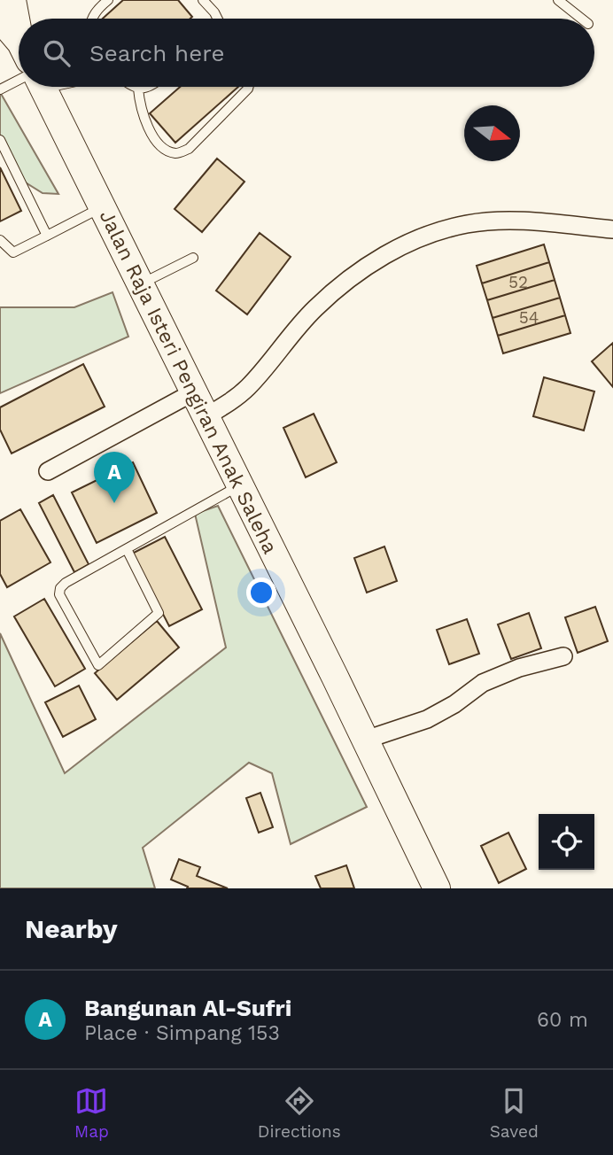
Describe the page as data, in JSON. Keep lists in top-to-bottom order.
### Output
{
  "streets": {
    "main road": ["Jalan Raja Isteri Pengiran Anak Saleha"]
  },
  "house_numbers": ["52", "54"],
  "north": "right",
  "page": {
    "search": "Search here",
    "pins": "A",
    "heading": "Nearby",
    "list": [
      {
        "mark": "A",
        "name": "Bangunan Al-Sufri",
        "note": "Place · Simpang 153",
        "value": "60 m"
      }
    ],
    "nav": ["Map", "Directions", "Saved"]
  }
}
